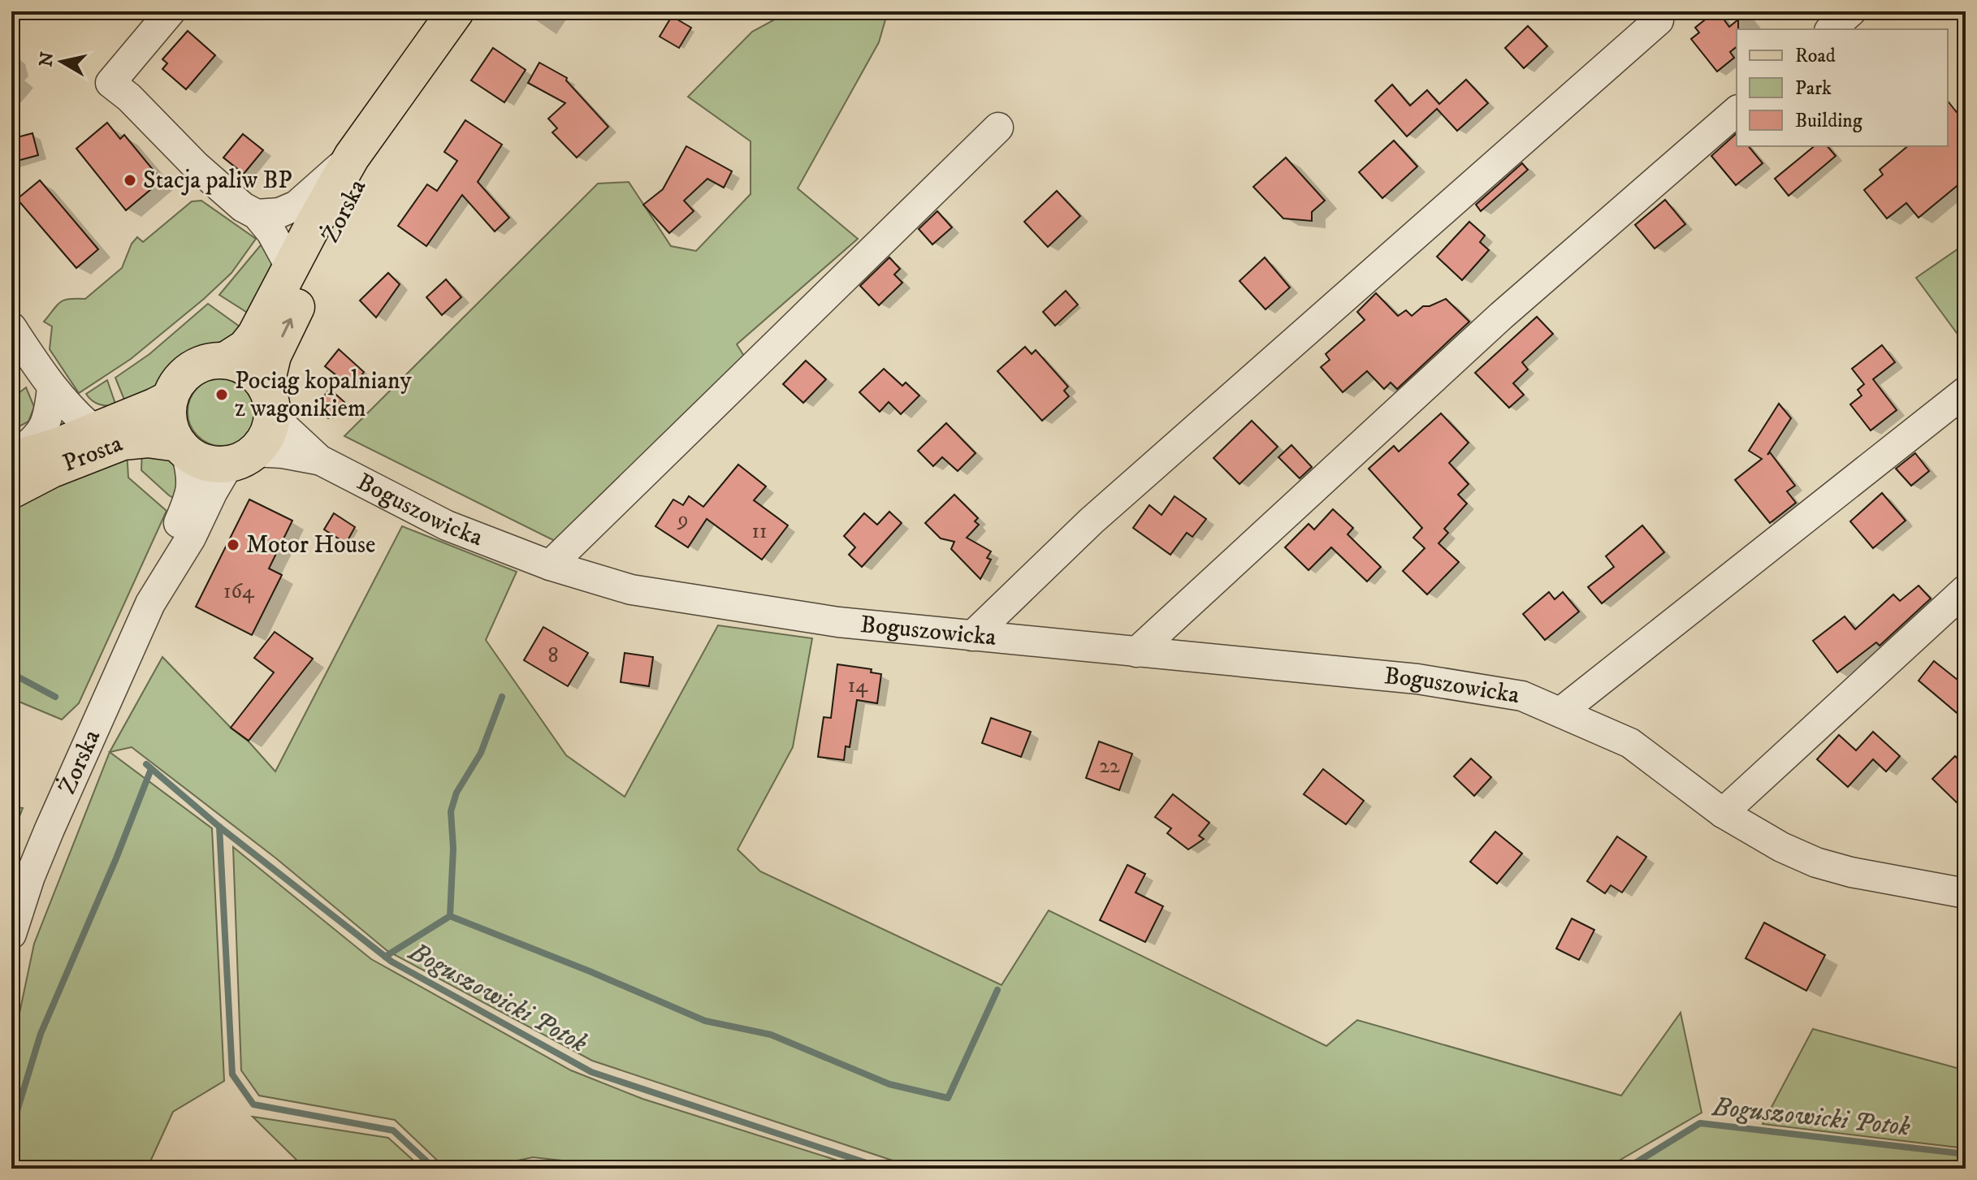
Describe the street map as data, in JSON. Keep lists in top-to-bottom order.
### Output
{
  "streets": {
    "main road": ["Żorska", "Prosta"],
    "street": ["Boguszowicka"]
  },
  "crossings": [
    ["Żorska", "Prosta"],
    ["Żorska", "Boguszowicka"],
    ["Prosta", "Boguszowicka"]
  ],
  "water": ["Boguszowicki Potok"],
  "places": ["Stacja paliw BP", "Pociąg kopalniany z wagonikiem", "Motor House"],
  "house_numbers": [
    "9",
    "11",
    "164",
    "8",
    "14",
    "22"
  ],
  "legend": ["Road", "Park", "Building"],
  "north": "left"
}
